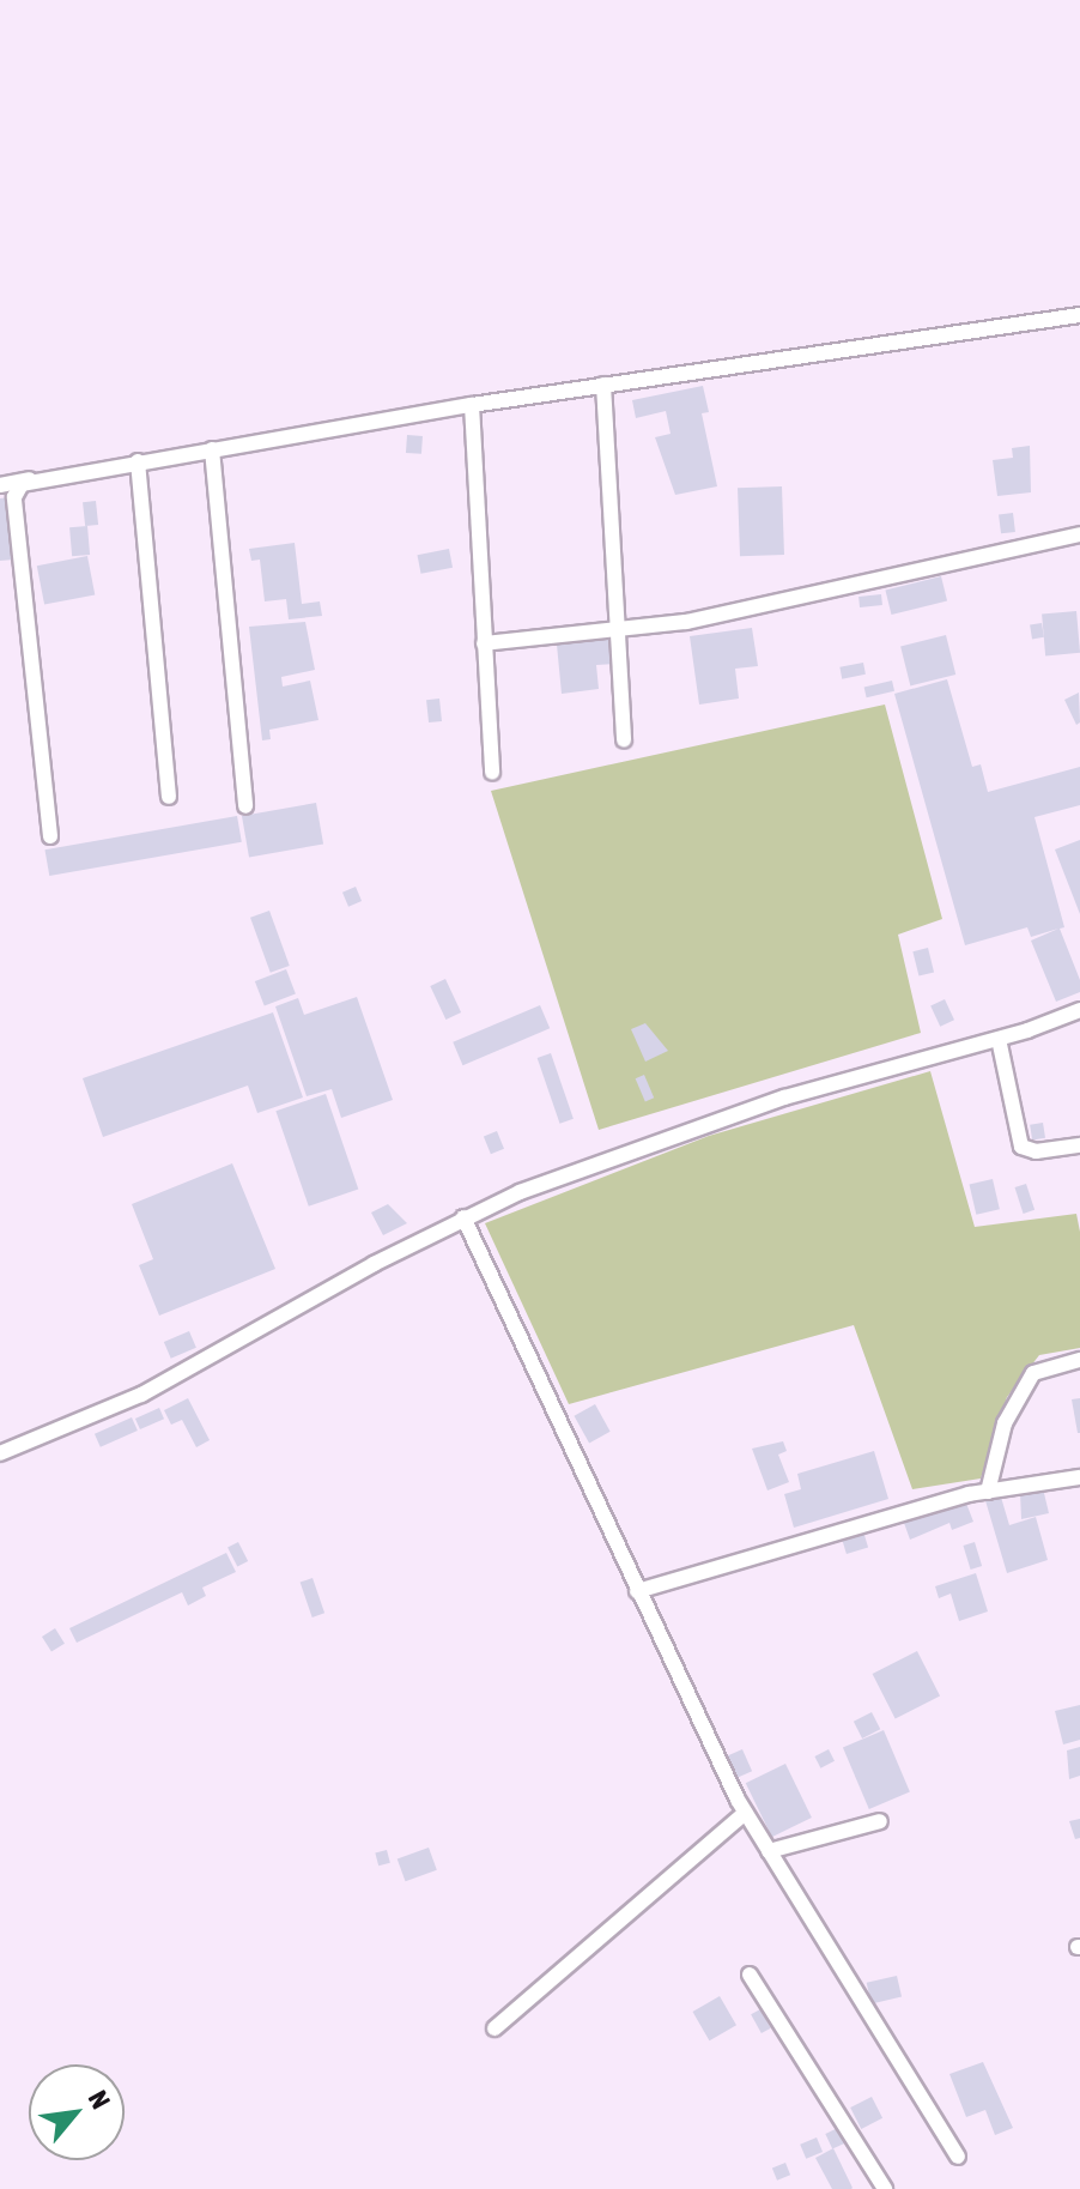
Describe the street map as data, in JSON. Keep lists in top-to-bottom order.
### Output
{
  "north": "top right"
}
